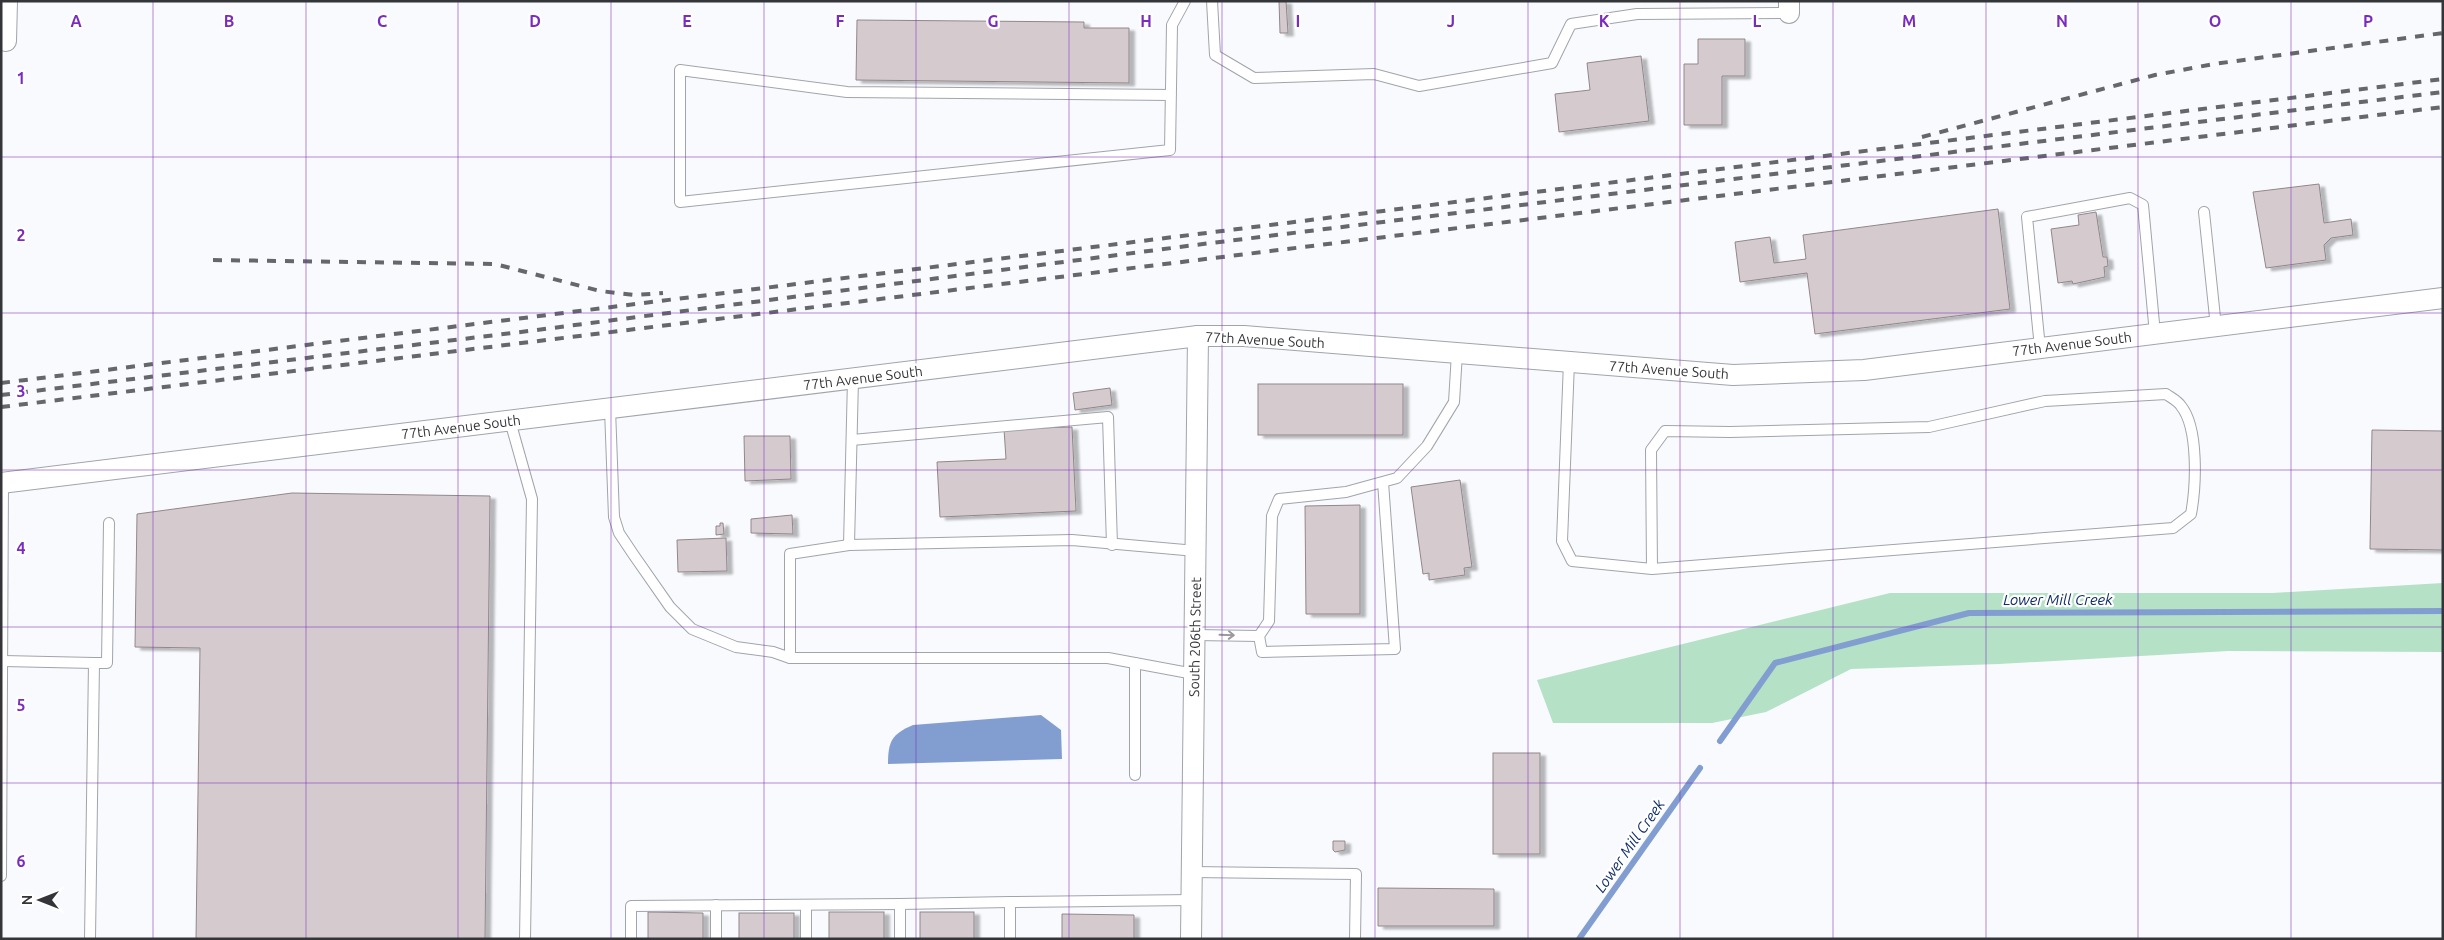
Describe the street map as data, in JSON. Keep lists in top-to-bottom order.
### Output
{
  "streets": {
    "street": ["77th Avenue South", "South 206th Street"]
  },
  "crossings": [
    ["77th Avenue South", "South 206th Street"]
  ],
  "water": ["Lower Mill Creek"],
  "north": "left",
  "grid": {
    "columns": [
      "A",
      "B",
      "C",
      "D",
      "E",
      "F",
      "G",
      "H",
      "I",
      "J",
      "K",
      "L",
      "M",
      "N",
      "O",
      "P"
    ],
    "rows": [
      "1",
      "2",
      "3",
      "4",
      "5",
      "6"
    ]
  }
}
